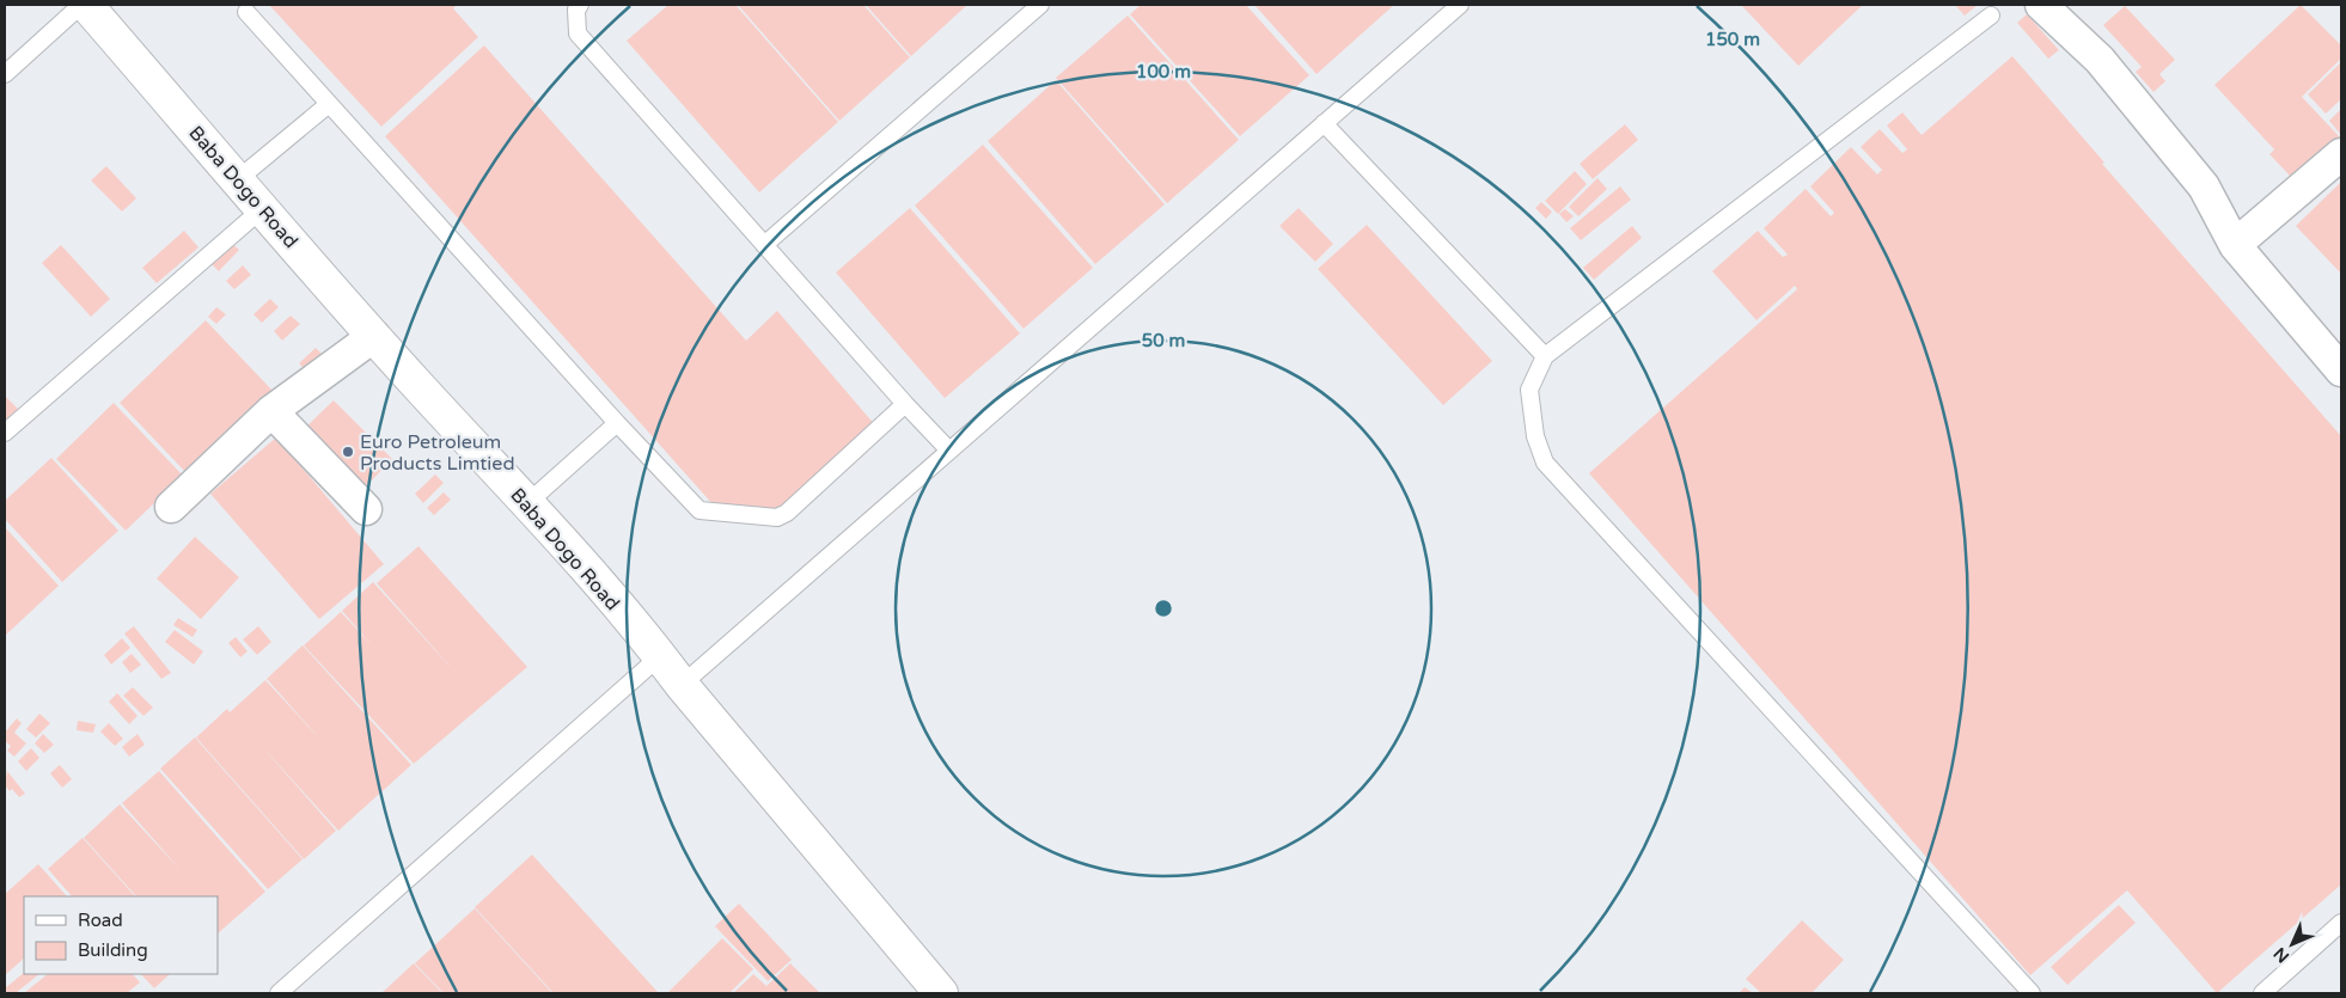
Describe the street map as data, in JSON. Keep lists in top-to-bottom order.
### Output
{
  "streets": {
    "street": ["Baba Dogo Road"]
  },
  "places": ["Euro Petroleum Products Limtied"],
  "legend": ["Road", "Building"],
  "north": "bottom left",
  "rings": ["150 m", "100 m", "50 m"]
}
